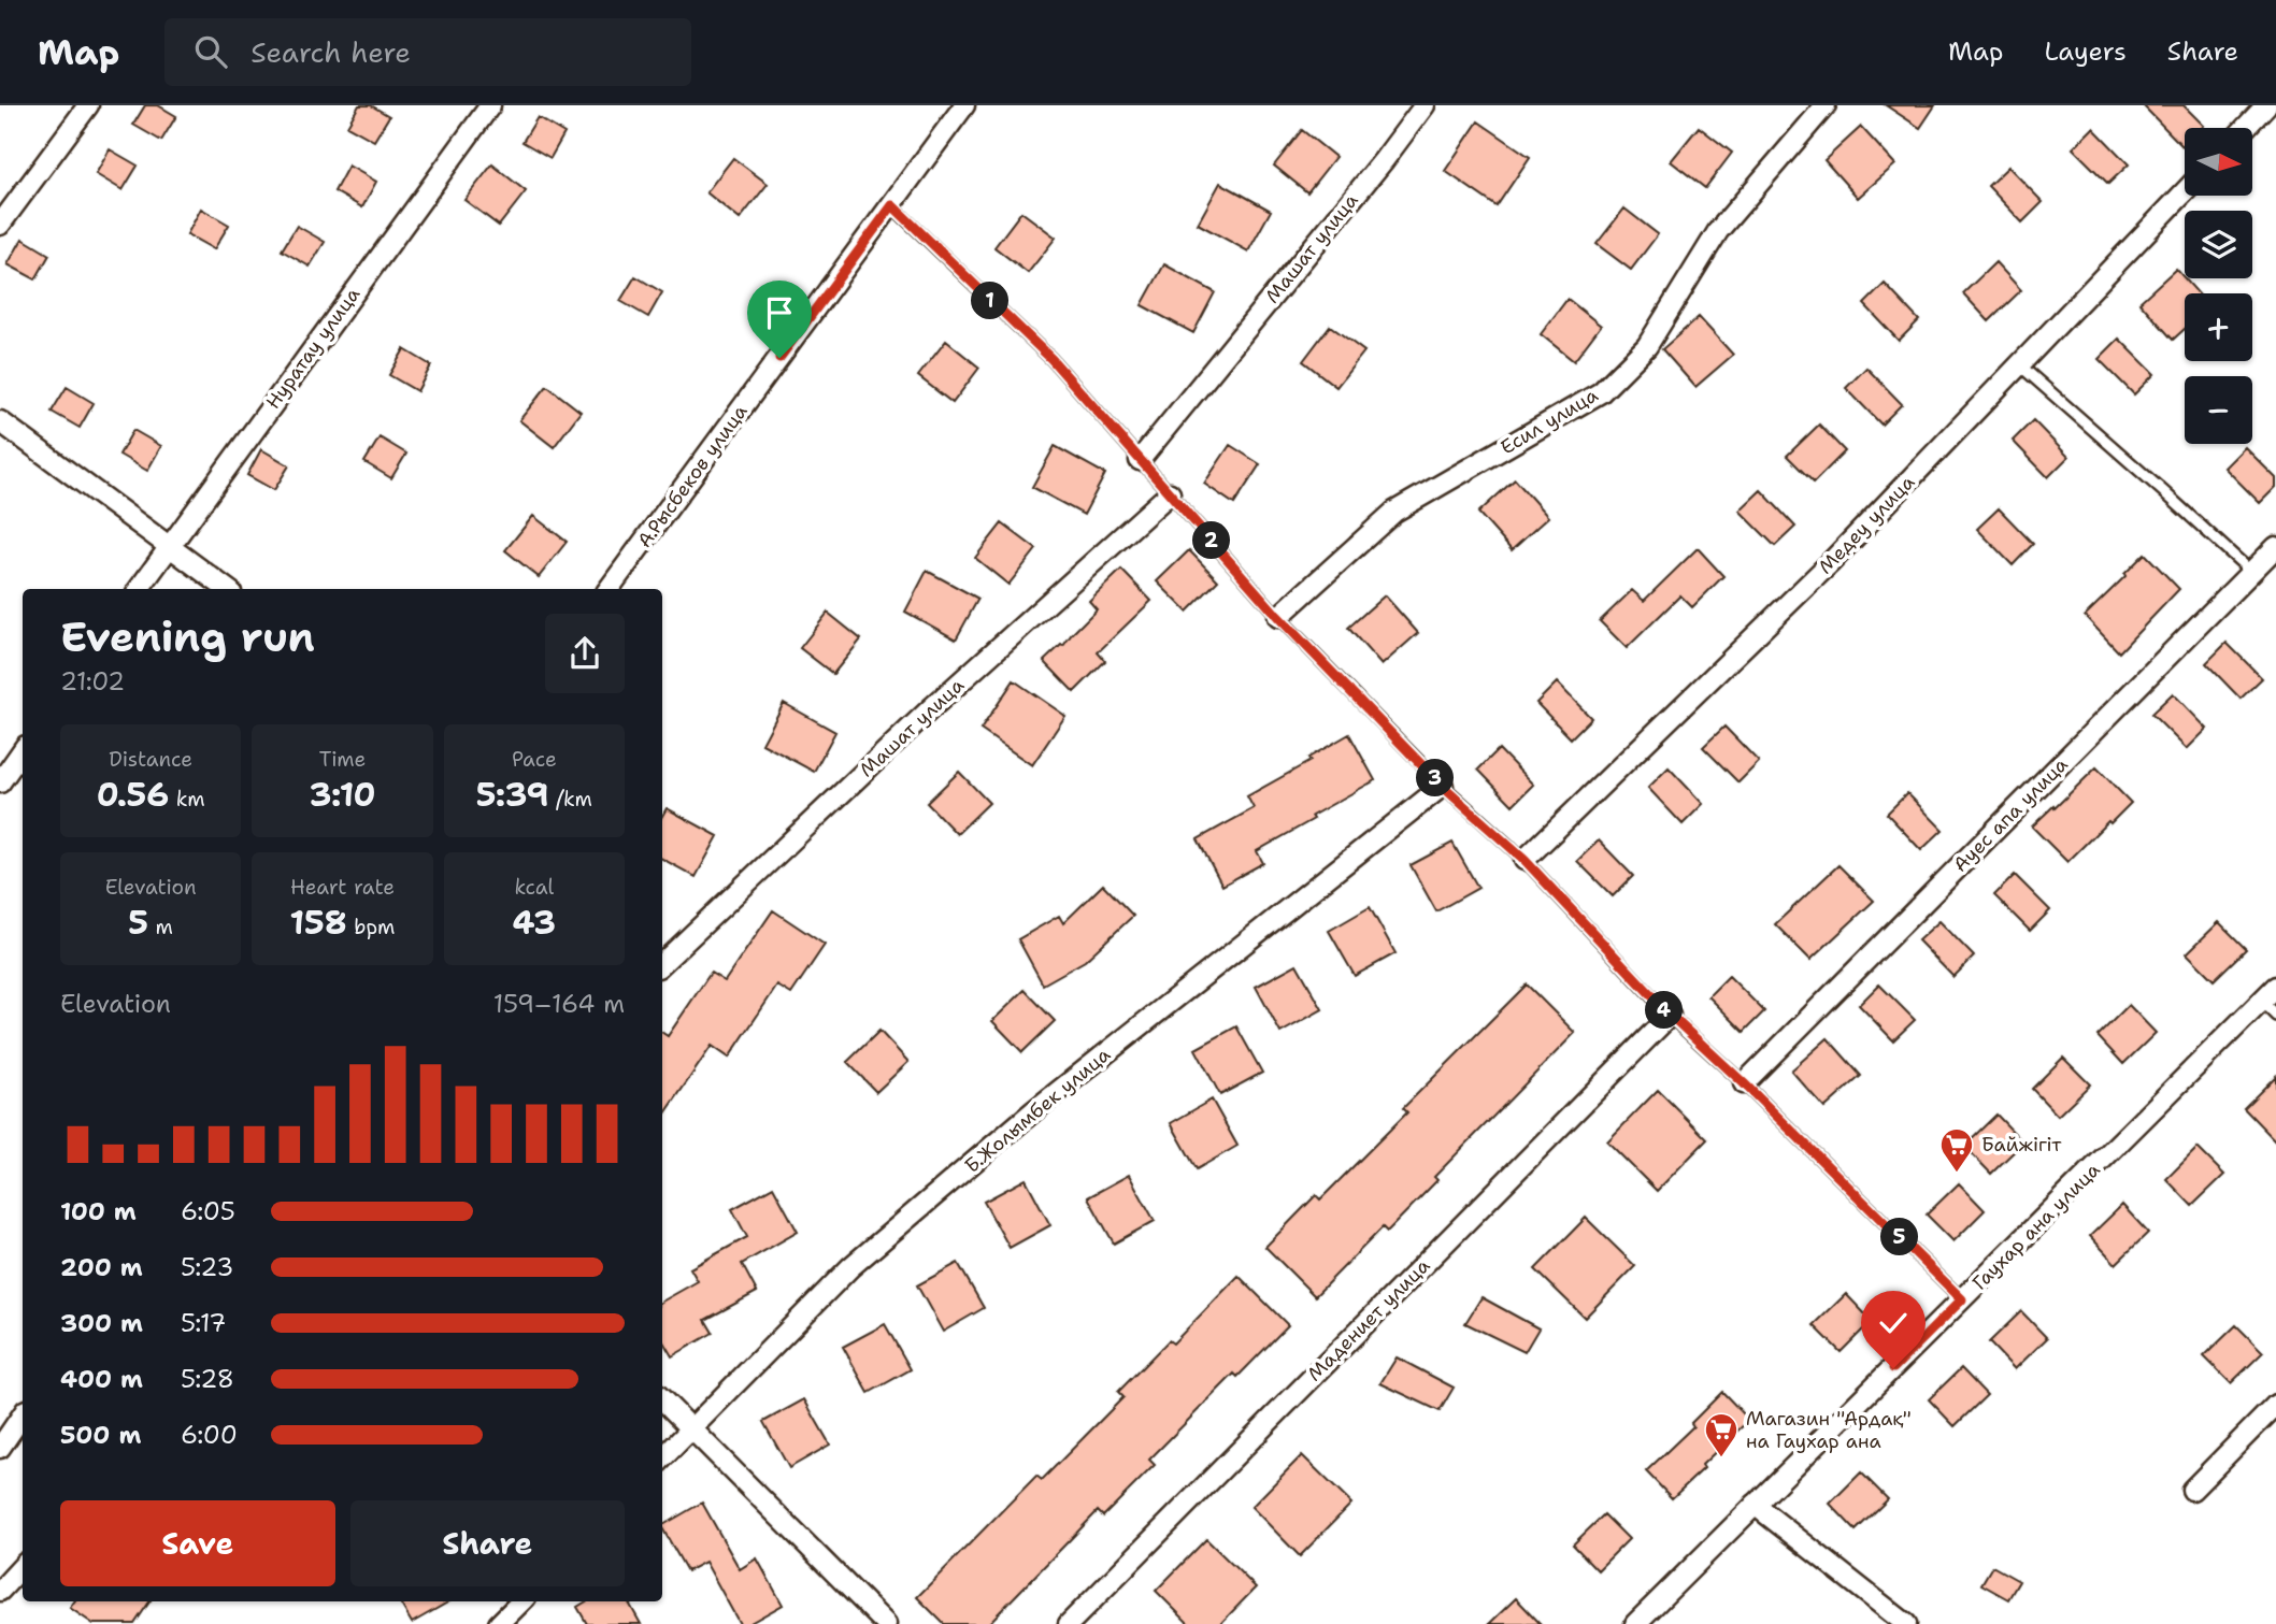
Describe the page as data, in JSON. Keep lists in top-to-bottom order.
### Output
{
  "streets": {
    "street": [
      "Машат улица",
      "Нуратау улица",
      "Есил улица",
      "А.Рысбеков улица",
      "Медеу улица",
      "Ауес апа улица",
      "Б.Жолымбек улица",
      "Гаухар ана улица",
      "Мадениет улица"
    ]
  },
  "places": {
    "supermarket": ["Байжігіт", "Магазин \"Ардақ\" на Гаухар ана"]
  },
  "north": "right",
  "page": {
    "header": "Map",
    "search": "Search here",
    "nav": ["Map", "Layers", "Share"],
    "map_buttons": ["+", "−"],
    "pins": [
      "1",
      "2",
      "3",
      "4",
      "5"
    ],
    "heading": ["Evening run", "21:02"],
    "stats": [
      ["Distance", "0.56 km"],
      ["Time", "3:10"],
      ["Pace", "5:39 /km"],
      ["Elevation", "5 m"],
      ["Heart rate", "158 bpm"],
      ["kcal", "43"]
    ],
    "chart": ["Elevation", "159–164 m"],
    "list": [
      {
        "name": "100 m",
        "note": "6:05"
      },
      {
        "name": "200 m",
        "note": "5:23"
      },
      {
        "name": "300 m",
        "note": "5:17"
      },
      {
        "name": "400 m",
        "note": "5:28"
      },
      {
        "name": "500 m",
        "note": "6:00"
      }
    ],
    "buttons": ["Save", "Share"]
  }
}
